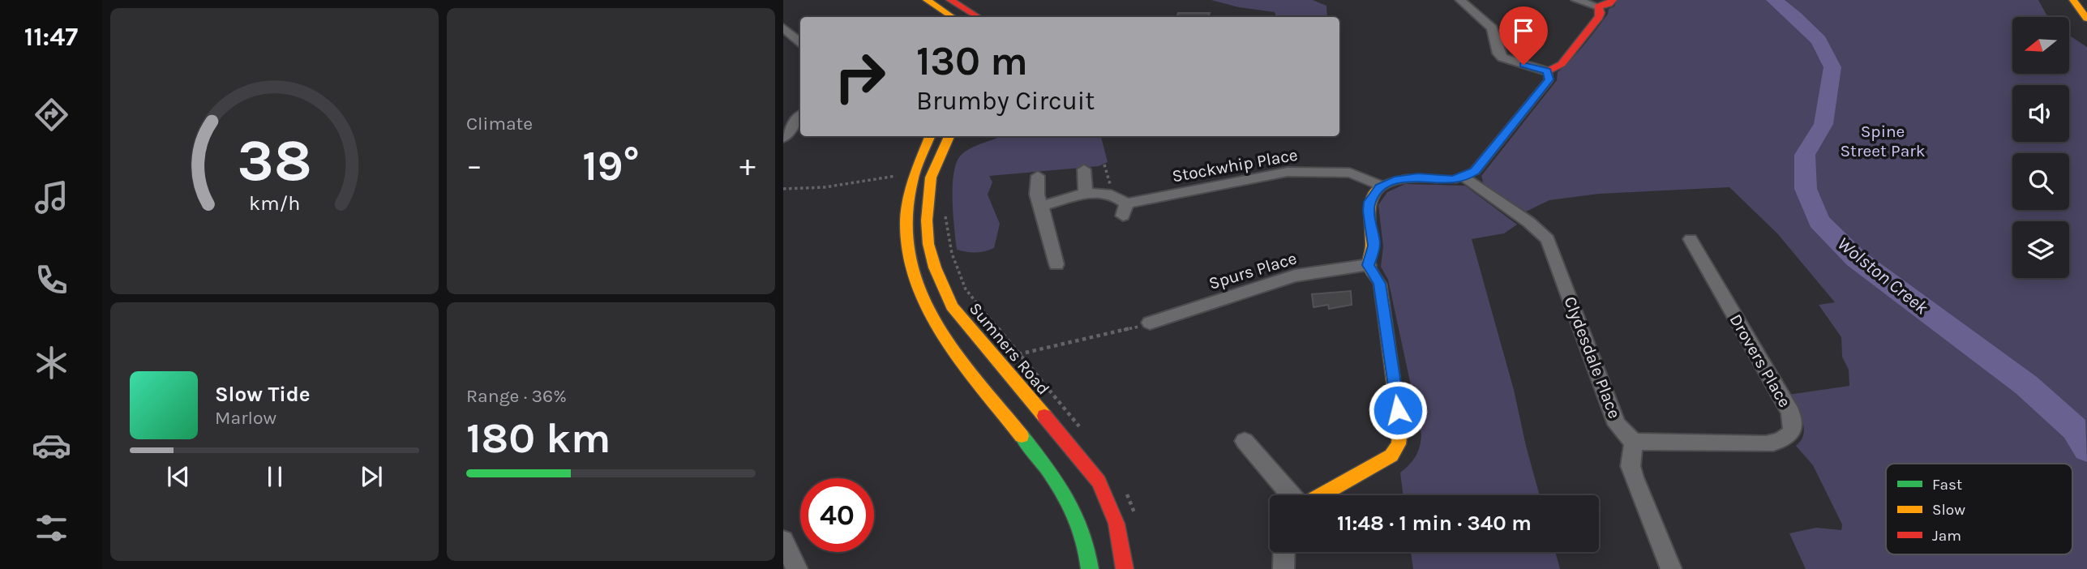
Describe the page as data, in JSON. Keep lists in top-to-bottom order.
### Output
{
  "streets": {
    "main road": ["Sumners Road"],
    "street": [
      "Stockwhip Place",
      "Spurs Place",
      "Clydesdale Place",
      "Drovers Place"
    ]
  },
  "crossings": [
    ["Clydesdale Place", "Drovers Place"]
  ],
  "water": ["Wolston Creek"],
  "parks": ["Spine Street Park"],
  "legend": ["Fast", "Slow", "Jam"],
  "north": "left",
  "page": {
    "tabs": "11:47",
    "tile": [
      "Climate",
      ["Range · 36%", "180 km"]
    ],
    "turn": ["130 m", "Brumby Circuit"],
    "heat": ["−", "19°", "+"],
    "song": ["Slow Tide", "Marlow"],
    "limit": "40",
    "trip": "11:48 · 1 min · 340 m",
    "gauge": ["38", "km/h"]
  }
}
